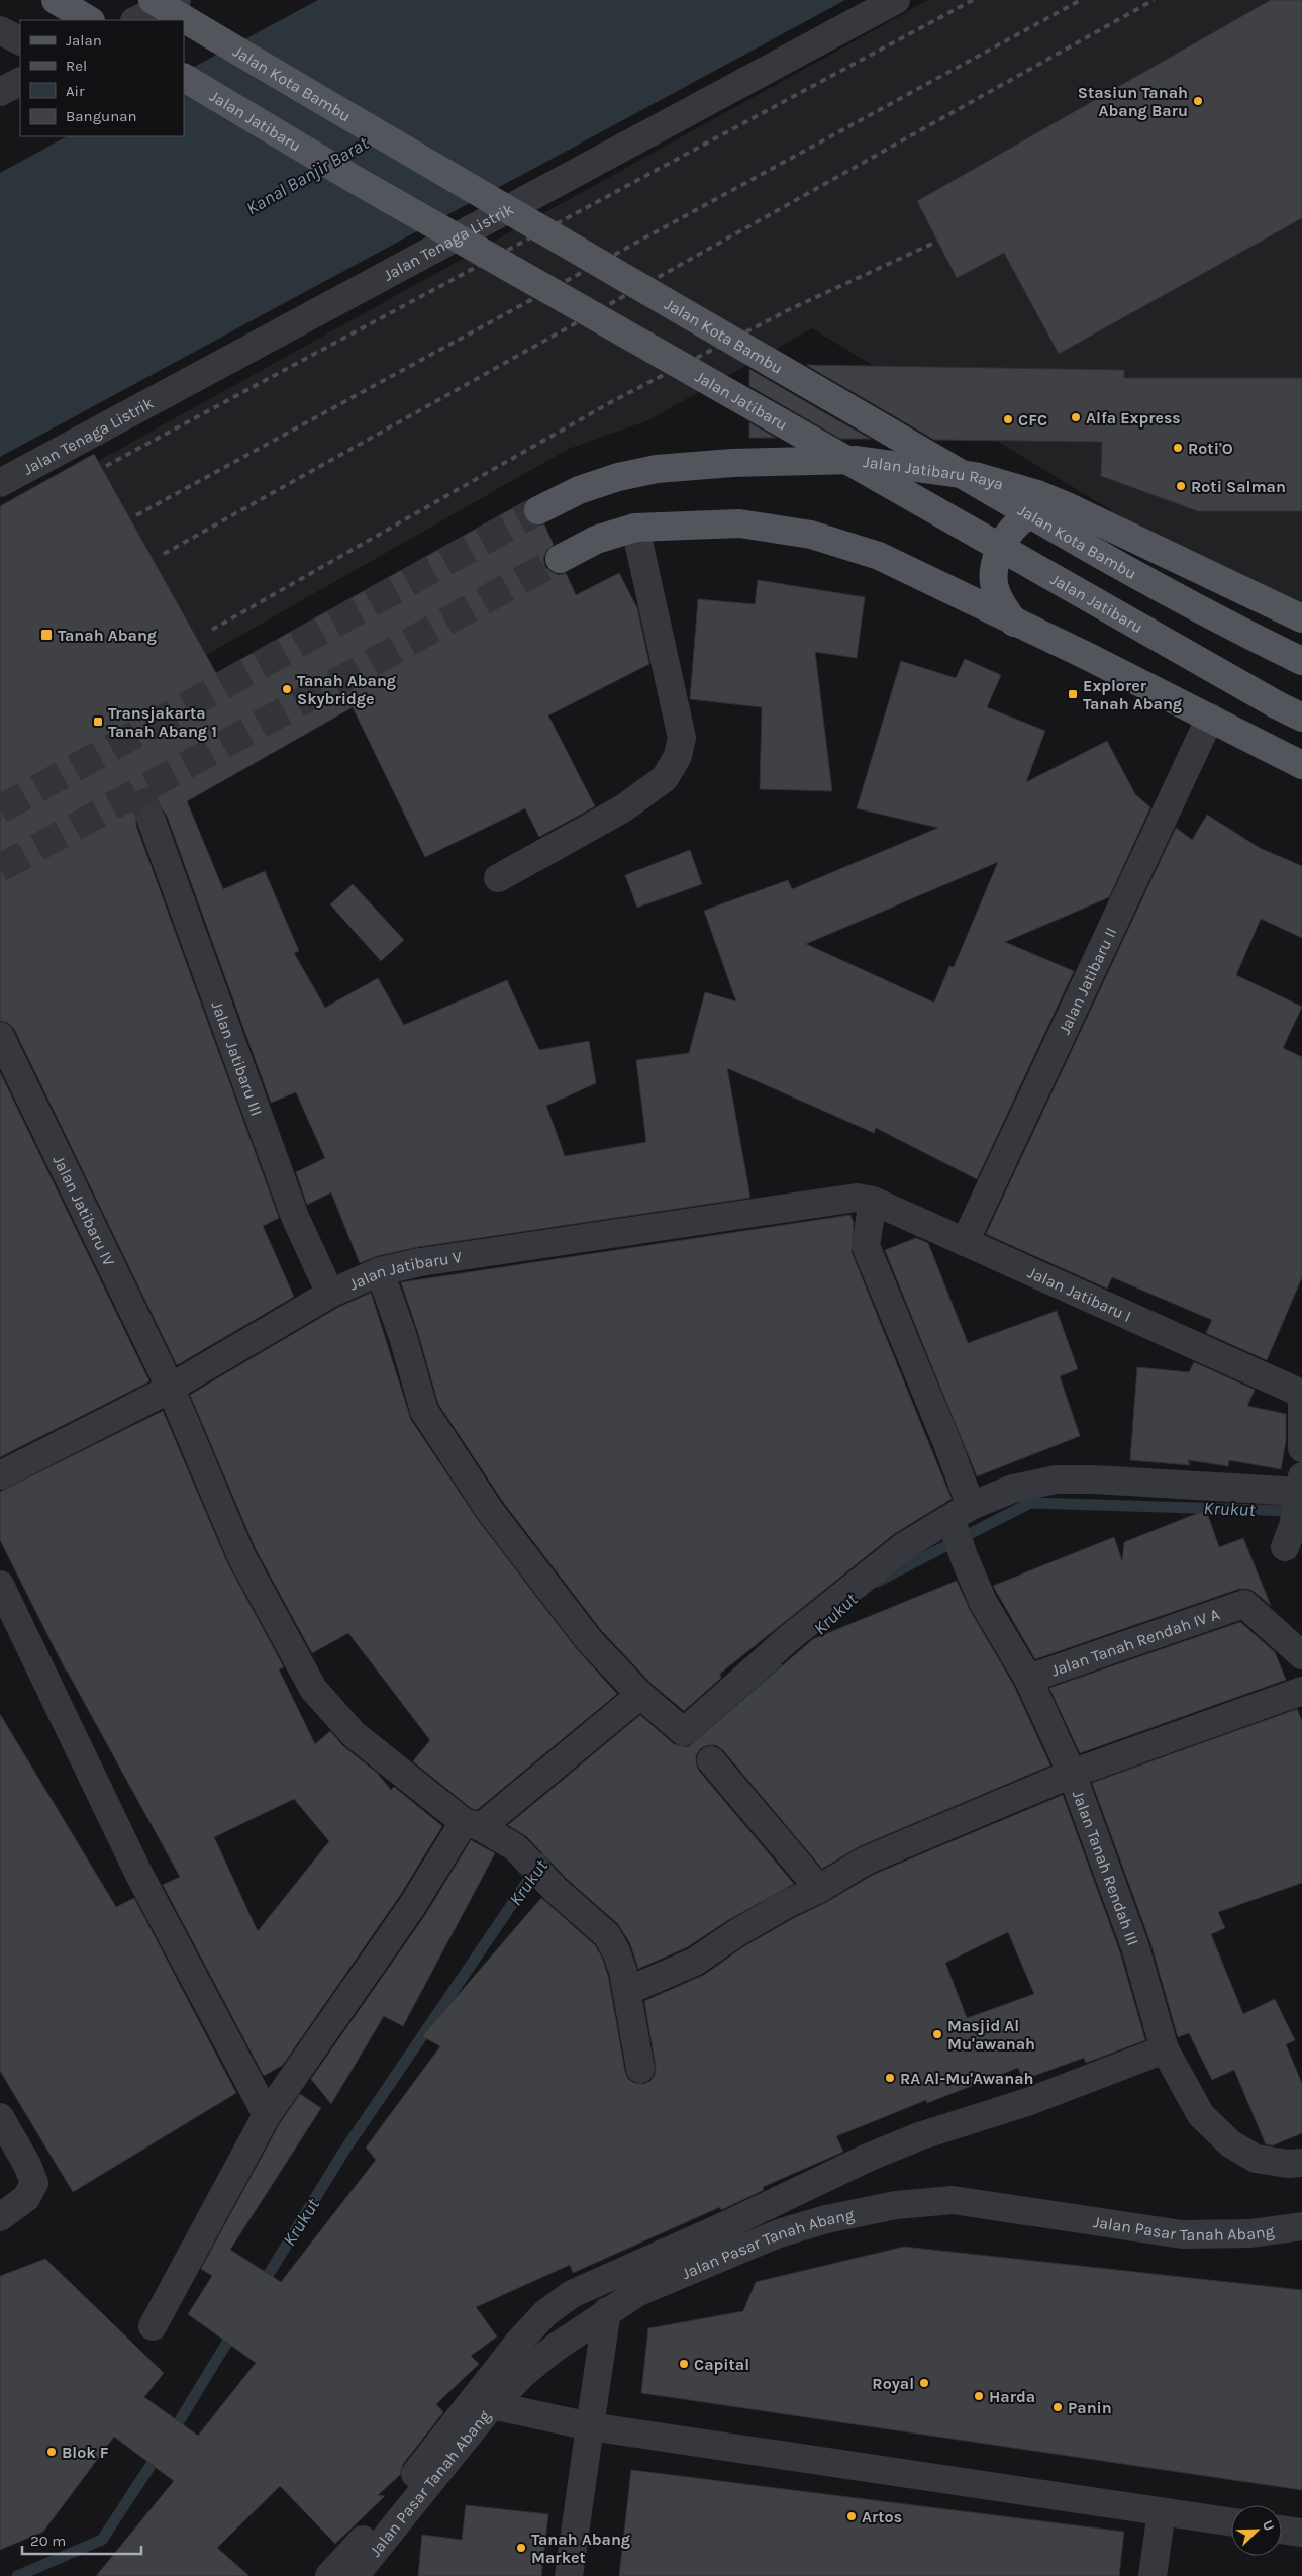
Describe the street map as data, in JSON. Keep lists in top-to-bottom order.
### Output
{
  "streets": {
    "main road": ["Jalan Kota Bambu", "Jalan Jatibaru", "Jalan Jatibaru Raya"],
    "street": [
      "Jalan Tenaga Listrik",
      "Jalan Jatibaru II",
      "Jalan Jatibaru III",
      "Jalan Jatibaru IV",
      "Jalan Jatibaru V",
      "Jalan Jatibaru I",
      "Jalan Tanah Rendah IV A",
      "Jalan Tanah Rendah III",
      "Jalan Pasar Tanah Abang"
    ]
  },
  "crossings": [
    ["Jalan Jatibaru II", "Jalan Jatibaru I"],
    ["Jalan Jatibaru III", "Jalan Jatibaru V"],
    ["Jalan Jatibaru IV", "Jalan Jatibaru V"],
    ["Jalan Jatibaru V", "Jalan Jatibaru I"],
    ["Jalan Jatibaru V", "Jalan Tanah Rendah III"],
    ["Jalan Jatibaru I", "Jalan Tanah Rendah III"],
    ["Jalan Tanah Rendah IV A", "Jalan Tanah Rendah III"]
  ],
  "water": ["Kanal Banjir Barat", "Krukut"],
  "places": {
    "other": [
      "Stasiun Tanah Abang Baru",
      "Alfa Express",
      "CFC",
      "Roti'O",
      "Roti Salman",
      "Tanah Abang Skybridge",
      "Masjid Al Mu'awanah",
      "RA Al-Mu'Awanah",
      "Capital",
      "Royal",
      "Harda",
      "Panin",
      "Blok F",
      "Artos",
      "Tanah Abang Market"
    ],
    "transit": ["Tanah Abang", "Explorer Tanah Abang", "Transjakarta Tanah Abang 1"]
  },
  "legend": [
    "Jalan",
    "Rel",
    "Air",
    "Bangunan"
  ],
  "scale_bar": "20 m",
  "north": "top right"
}
